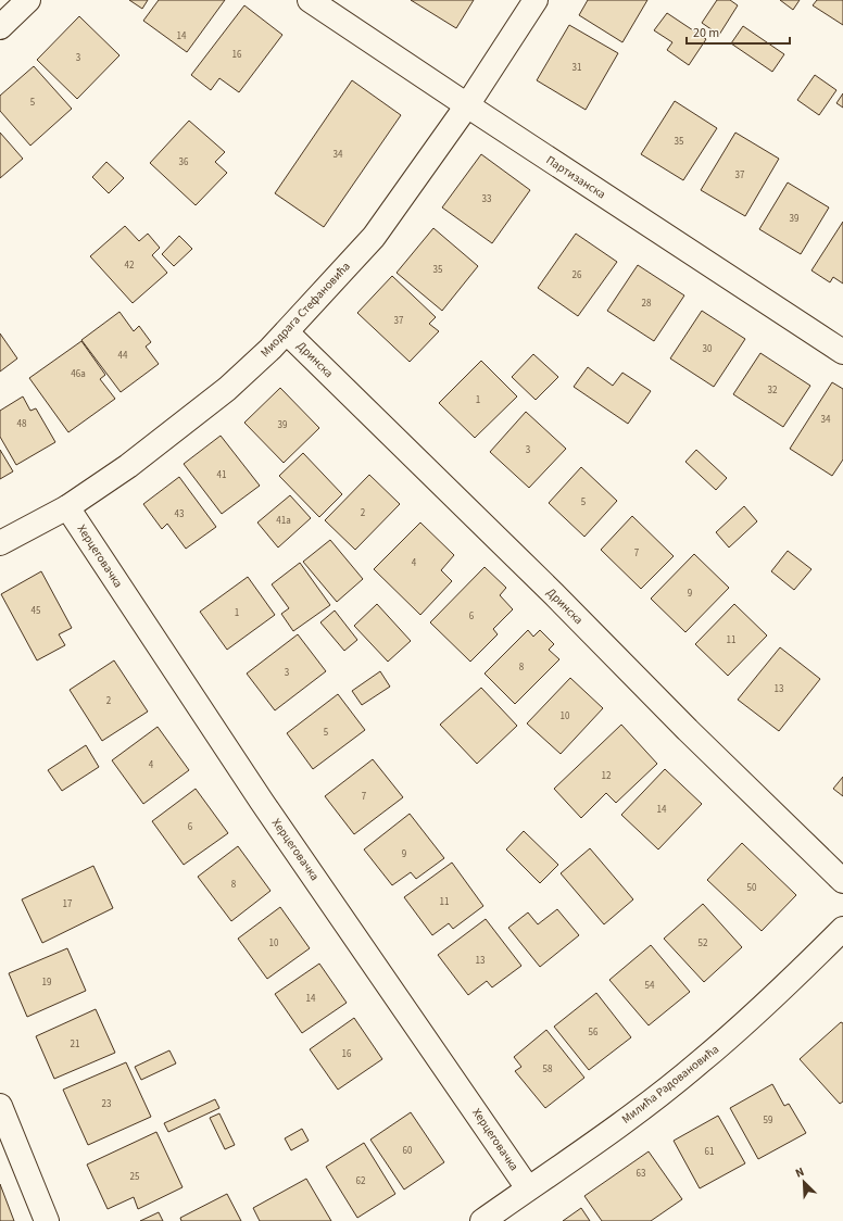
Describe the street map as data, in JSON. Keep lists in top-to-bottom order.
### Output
{
  "streets": {
    "street": [
      "Партизанска",
      "Миодрага Стефановића",
      "Дринска",
      "Херцеговачка",
      "Милића Радовановића"
    ]
  },
  "crossings": [
    ["Партизанска", "Миодрага Стефановића"],
    ["Миодрага Стефановића", "Дринска"],
    ["Миодрага Стефановића", "Херцеговачка"],
    ["Херцеговачка", "Милића Радовановића"]
  ],
  "house_numbers": [
    "14",
    "16",
    "3",
    "31",
    "5",
    "35",
    "34",
    "36",
    "37",
    "33",
    "39",
    "42",
    "35",
    "26",
    "28",
    "37",
    "30",
    "44",
    "46a",
    "32",
    "1",
    "34",
    "48",
    "39",
    "3",
    "41",
    "5",
    "2",
    "43",
    "41a",
    "7",
    "4",
    "9",
    "45",
    "1",
    "6",
    "11",
    "8",
    "3",
    "13",
    "2",
    "10",
    "5",
    "4",
    "12",
    "7",
    "14",
    "6",
    "9",
    "8",
    "50",
    "11",
    "17",
    "10",
    "52",
    "13",
    "19",
    "54",
    "14",
    "56",
    "21",
    "16",
    "58",
    "23",
    "59",
    "60",
    "61",
    "63",
    "25",
    "62"
  ],
  "scale_bar": "20 m",
  "north": "top left"
}
